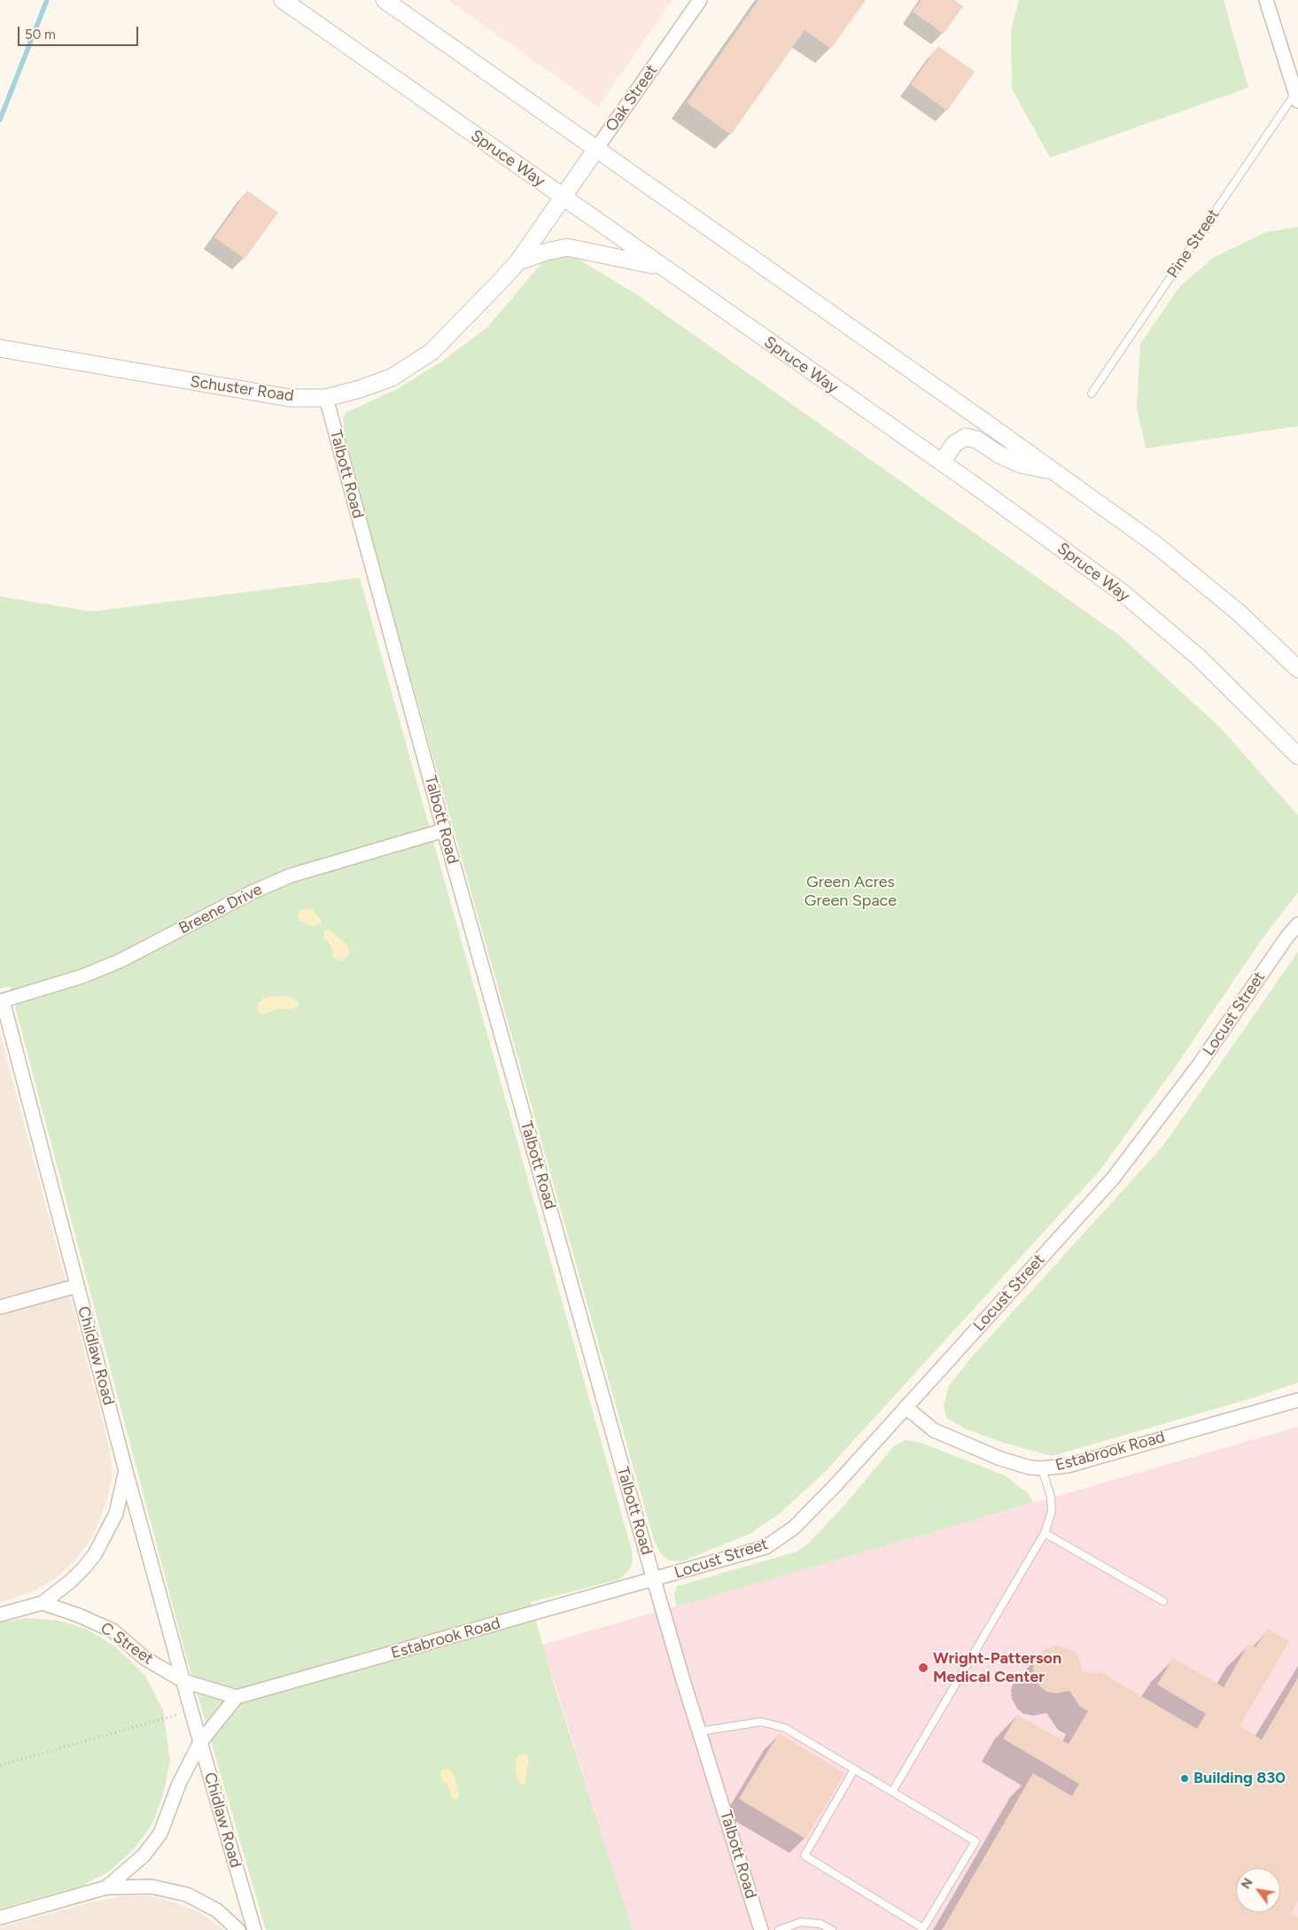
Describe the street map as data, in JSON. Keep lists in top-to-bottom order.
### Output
{
  "streets": {
    "street": [
      "Oak Street",
      "Spruce Way",
      "Schuster Road",
      "Talbott Road",
      "Breene Drive",
      "Locust Street",
      "Childlaw Road",
      "Estabrook Road",
      "C Street",
      "Chidlaw Road"
    ],
    "lane": ["Pine Street"]
  },
  "crossings": [
    ["Oak Street", "Spruce Way"],
    ["Oak Street", "Schuster Road"],
    ["Spruce Way", "Schuster Road"],
    ["Schuster Road", "Talbott Road"],
    ["Talbott Road", "Breene Drive"],
    ["Talbott Road", "Locust Street"],
    ["Talbott Road", "Estabrook Road"],
    ["Breene Drive", "Childlaw Road"],
    ["Locust Street", "Estabrook Road"],
    ["Childlaw Road", "C Street"],
    ["Childlaw Road", "Chidlaw Road"]
  ],
  "parks": ["Green Acres Green Space"],
  "places": ["Wright-Patterson Medical Center", "Building 830"],
  "scale_bar": "50 m",
  "north": "top left"
}
